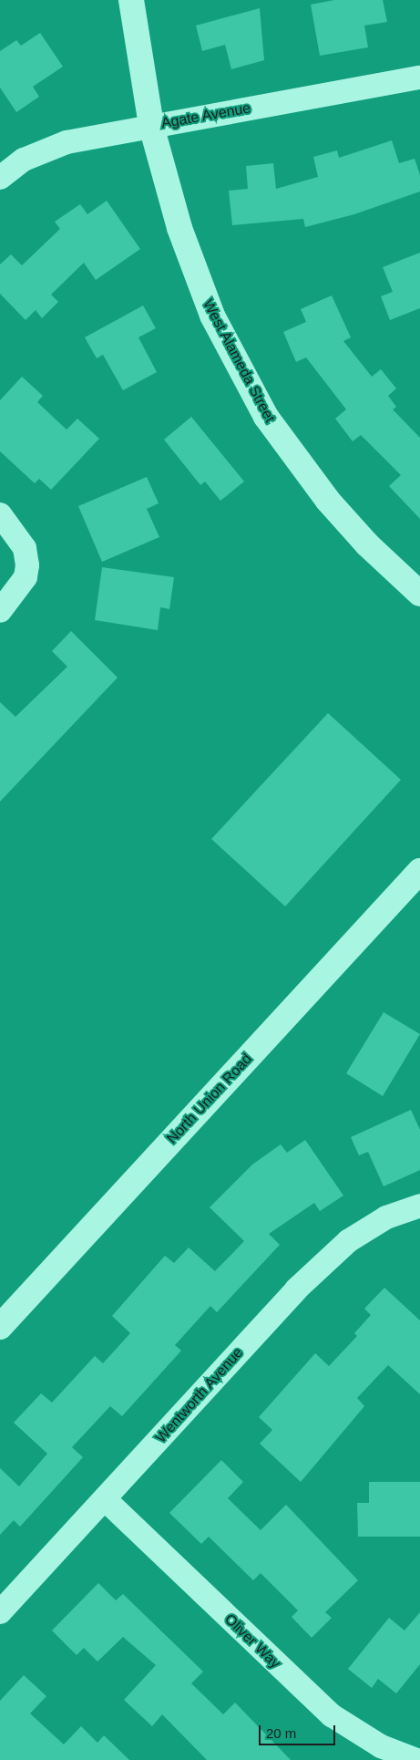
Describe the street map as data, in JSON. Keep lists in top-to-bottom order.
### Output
{
  "streets": {
    "street": [
      "Agate Avenue",
      "West Alameda Street",
      "North Union Road",
      "Wentworth Avenue",
      "Oliver Way"
    ]
  },
  "crossings": [
    ["Agate Avenue", "West Alameda Street"],
    ["Wentworth Avenue", "Oliver Way"]
  ],
  "scale_bar": "20 m"
}
